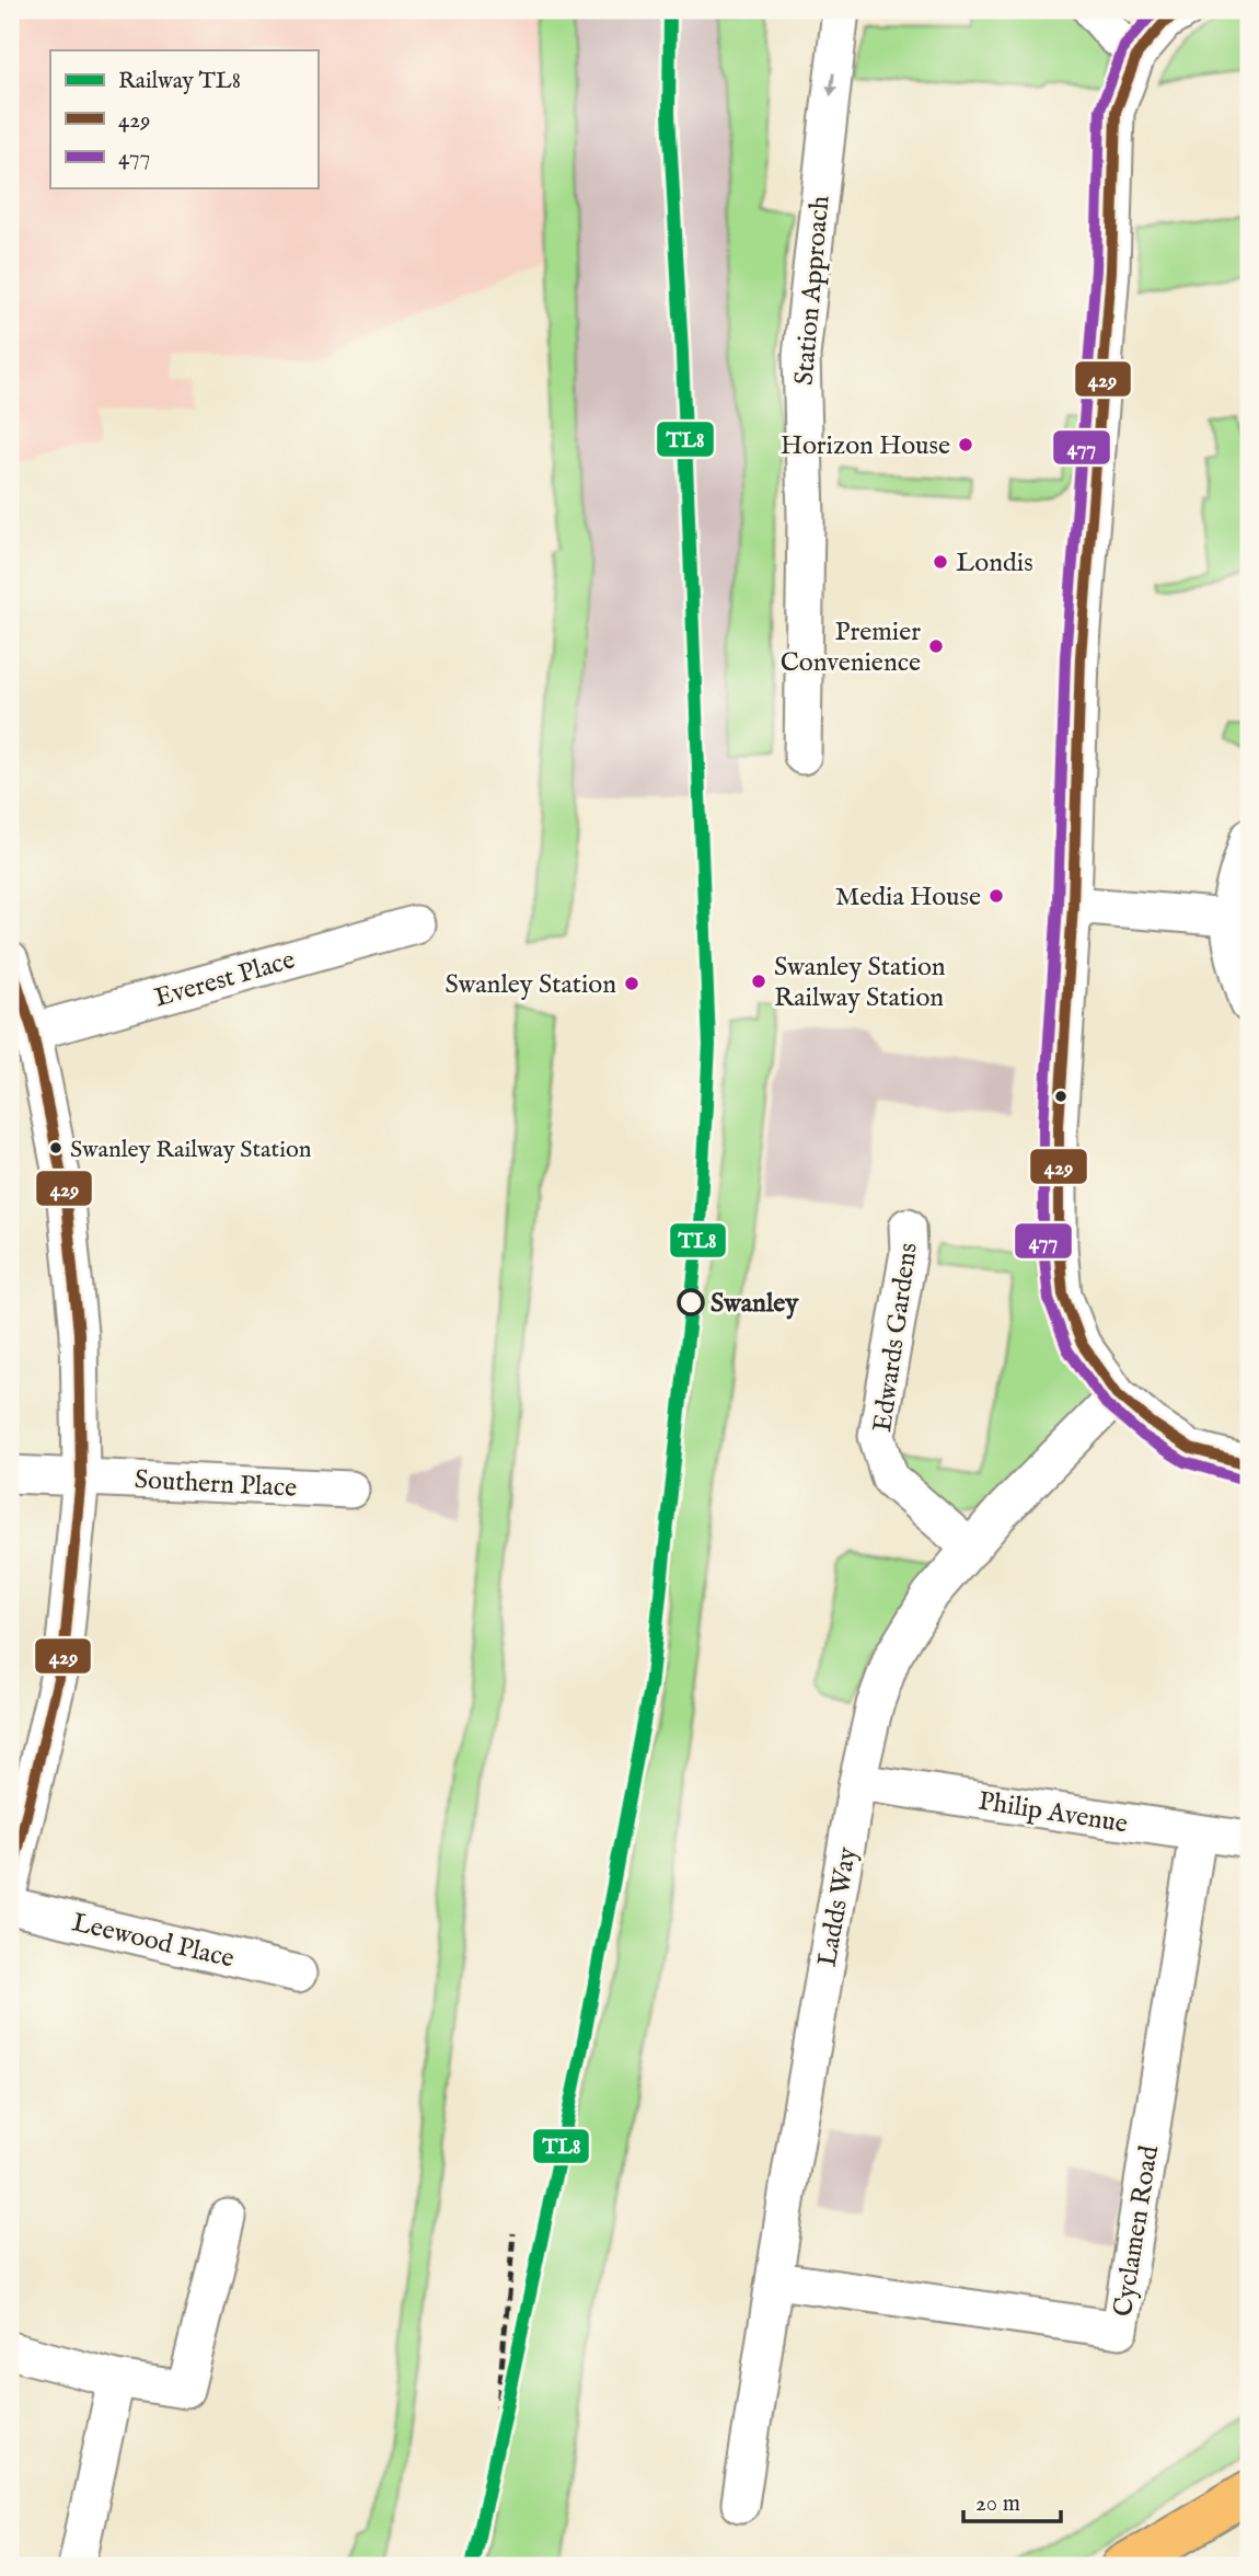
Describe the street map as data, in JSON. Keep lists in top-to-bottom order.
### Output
{
  "streets": {
    "street": [
      "Station Approach",
      "Everest Place",
      "Edwards Gardens",
      "Southern Place",
      "Philip Avenue",
      "Ladds Way",
      "Leewood Place",
      "Cyclamen Road"
    ]
  },
  "crossings": [
    ["Edwards Gardens", "Ladds Way"],
    ["Philip Avenue", "Ladds Way"],
    ["Philip Avenue", "Cyclamen Road"],
    ["Ladds Way", "Cyclamen Road"]
  ],
  "places": [
    "Horizon House",
    "Londis",
    "Premier Convenience",
    "Media House",
    "Swanley Station Railway Station",
    "Swanley Station",
    "Swanley Railway Station",
    "Swanley"
  ],
  "lines": ["rail line TL8", "transit line 429", "transit line 477"],
  "legend": ["Railway TL8", "429", "477"],
  "scale_bar": "20 m"
}
